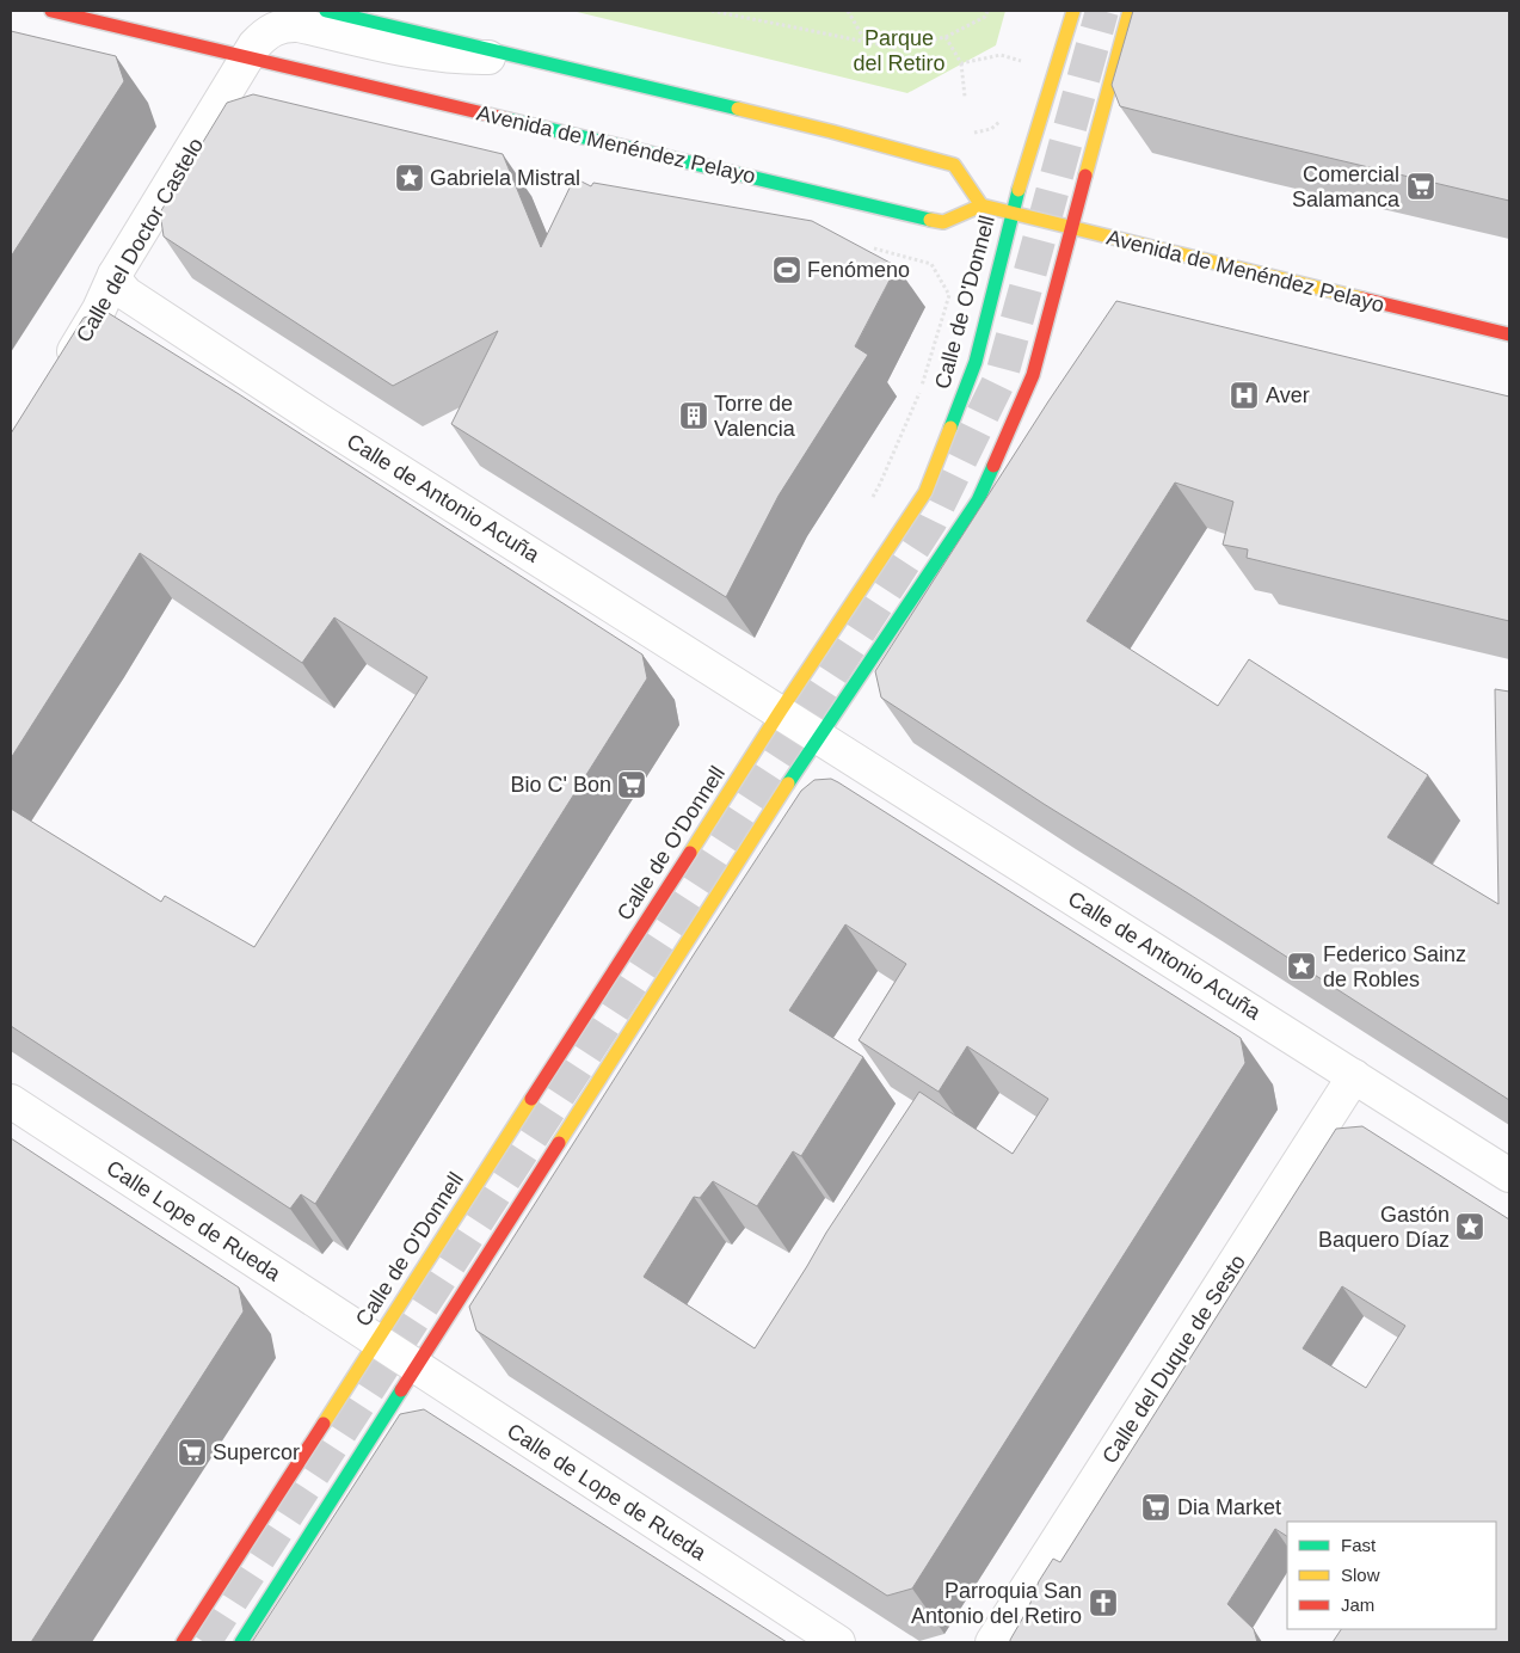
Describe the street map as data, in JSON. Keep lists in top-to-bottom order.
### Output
{
  "streets": {
    "main road": ["Avenida de Menéndez Pelayo", "Calle de O'Donnell"],
    "street": [
      "Calle del Doctor Castelo",
      "Calle de Antonio Acuña",
      "Calle Lope de Rueda",
      "Calle del Duque de Sesto",
      "Calle de Lope de Rueda"
    ]
  },
  "crossings": [
    ["Avenida de Menéndez Pelayo", "Calle del Doctor Castelo"],
    ["Avenida de Menéndez Pelayo", "Calle de O'Donnell"],
    ["Calle del Doctor Castelo", "Calle de Antonio Acuña"],
    ["Calle de O'Donnell", "Calle de Antonio Acuña"],
    ["Calle de O'Donnell", "Calle Lope de Rueda"],
    ["Calle de O'Donnell", "Calle de Lope de Rueda"],
    ["Calle de Antonio Acuña", "Calle del Duque de Sesto"],
    ["Calle Lope de Rueda", "Calle de Lope de Rueda"]
  ],
  "parks": ["Parque del Retiro"],
  "places": {
    "place": ["Gabriela Mistral", "Federico Sainz de Robles", "Gastón Baquero Díaz"],
    "supermarket": [
      "Comercial Salamanca",
      "Bio C' Bon",
      "Supercor",
      "Dia Market"
    ],
    "sports": ["Fenómeno"],
    "hospital": ["Aver"],
    "building": ["Torre de Valencia"],
    "church": ["Parroquia San Antonio del Retiro"]
  },
  "legend": ["Fast", "Slow", "Jam"]
}
